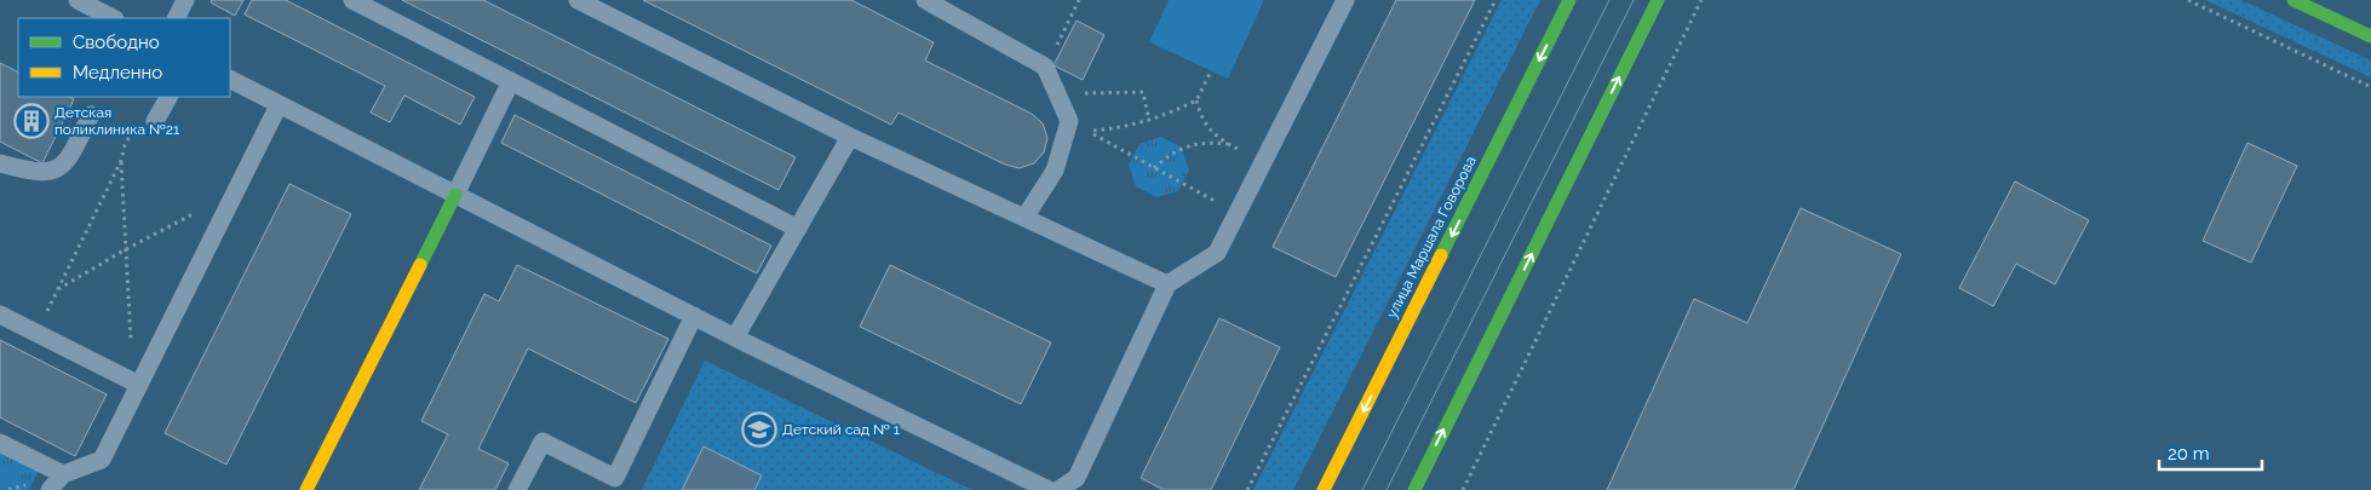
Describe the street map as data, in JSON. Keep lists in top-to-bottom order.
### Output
{
  "streets": {
    "main road": ["улица Маршала Говорова"]
  },
  "places": {
    "building": ["Детская поликлиника №21"],
    "school or university": ["Детский сад № 1"]
  },
  "legend": ["Свободно", "Медленно"],
  "scale_bar": "20 m"
}
